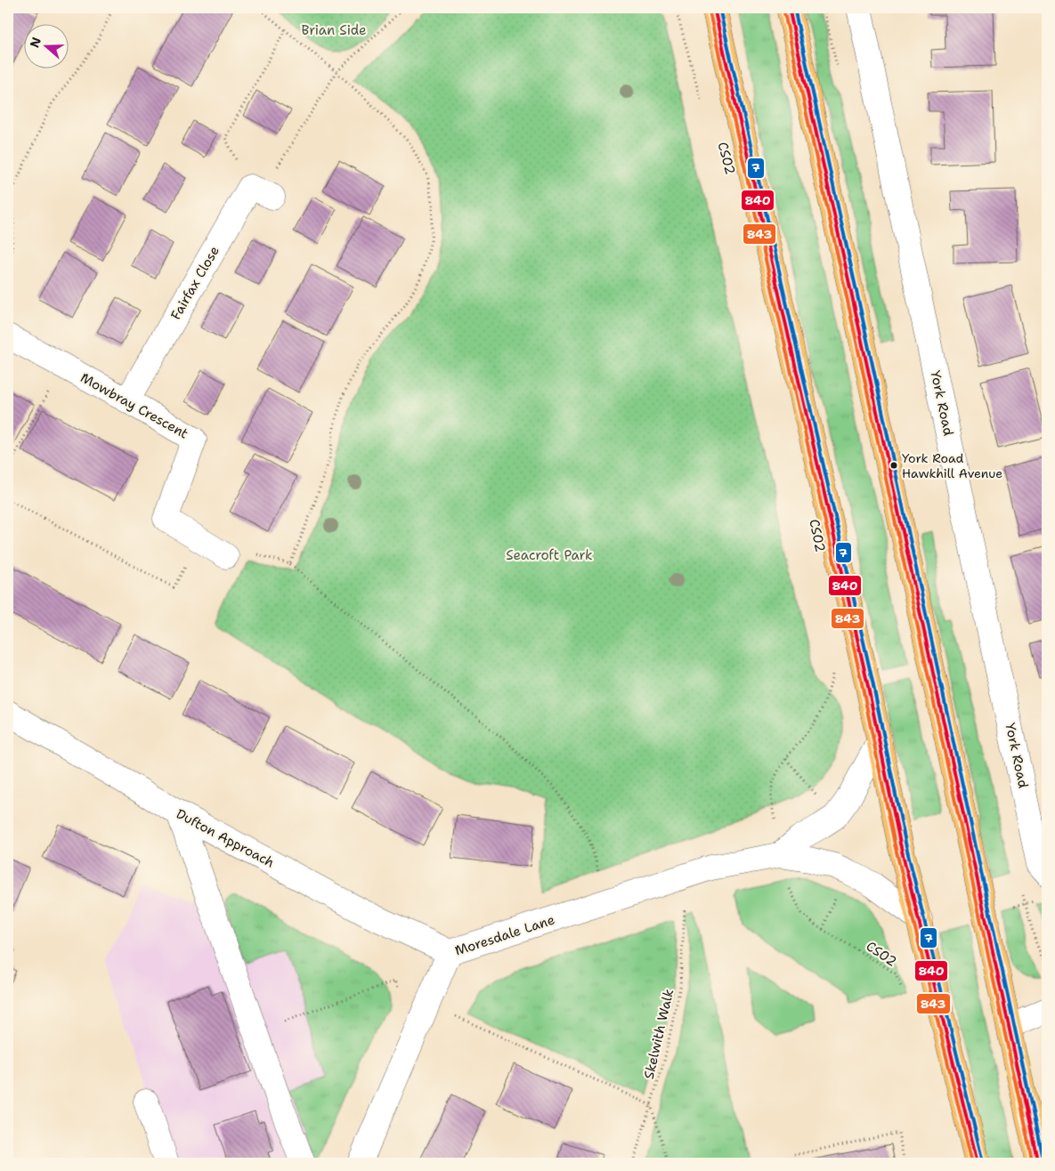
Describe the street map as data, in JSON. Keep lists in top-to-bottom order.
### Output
{
  "streets": {
    "street": [
      "Fairfax Close",
      "York Road",
      "Mowbray Crescent",
      "Dufton Approach",
      "Moresdale Lane"
    ],
    "path": ["CS02", "Skelwith Walk"]
  },
  "crossings": [
    ["Fairfax Close", "Mowbray Crescent"],
    ["Dufton Approach", "Moresdale Lane"]
  ],
  "parks": ["Brian Side", "Seacroft Park"],
  "places": ["York Road Hawkhill Avenue"],
  "lines": ["transit line 840", "transit line 7", "transit line 843"],
  "north": "left"
}
